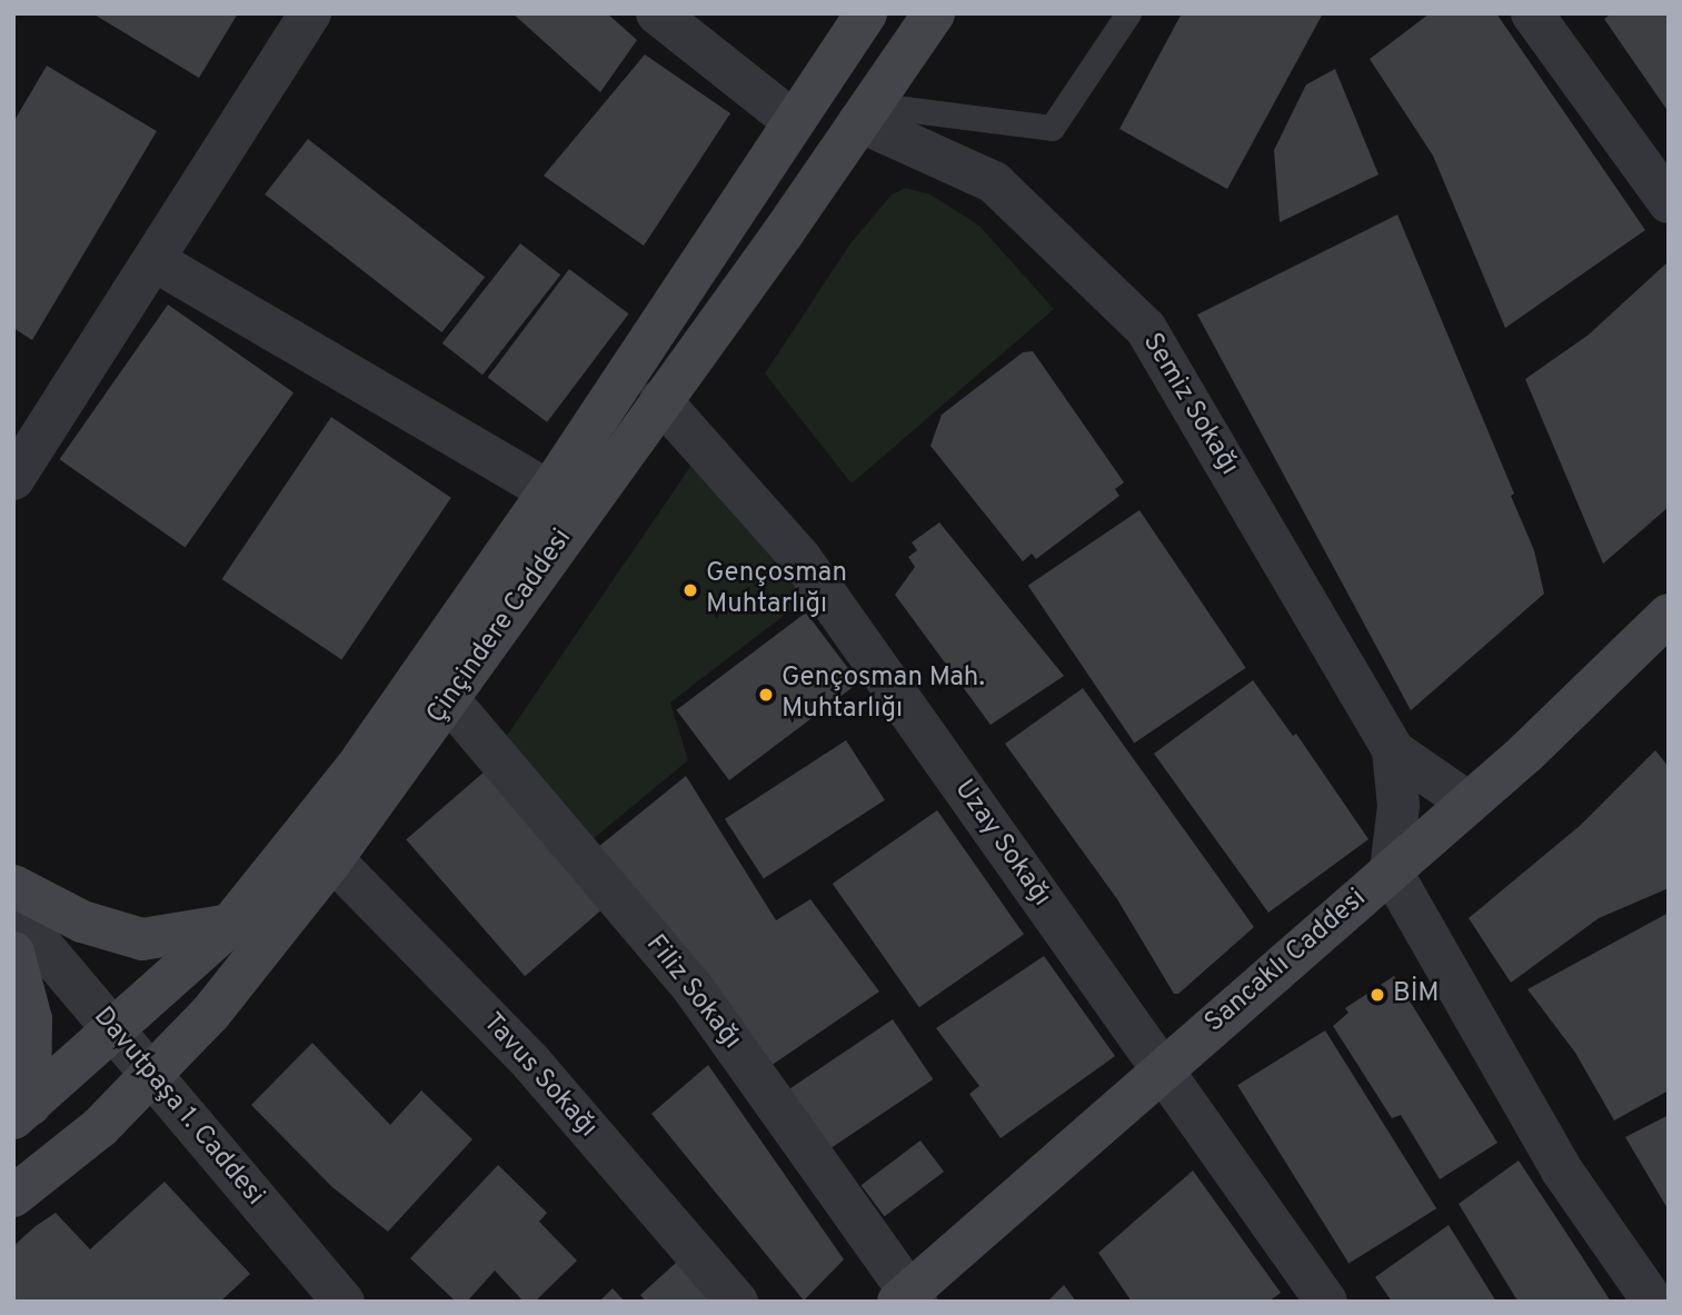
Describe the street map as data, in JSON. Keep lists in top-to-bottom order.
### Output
{
  "streets": {
    "main road": ["Çinçindere Caddesi", "Sancaklı Caddesi"],
    "street": [
      "Semiz Sokağı",
      "Uzay Sokağı",
      "Filiz Sokağı",
      "Tavus Sokağı",
      "Davutpaşa 1. Caddesi"
    ]
  },
  "crossings": [
    ["Semiz Sokağı", "Çinçindere Caddesi"],
    ["Semiz Sokağı", "Sancaklı Caddesi"],
    ["Çinçindere Caddesi", "Uzay Sokağı"],
    ["Çinçindere Caddesi", "Filiz Sokağı"],
    ["Çinçindere Caddesi", "Tavus Sokağı"],
    ["Çinçindere Caddesi", "Davutpaşa 1. Caddesi"],
    ["Uzay Sokağı", "Sancaklı Caddesi"],
    ["Sancaklı Caddesi", "Filiz Sokağı"]
  ],
  "places": ["Gençosman Muhtarlığı", "Gençosman Mah. Muhtarlığı", "BİM"]
}
